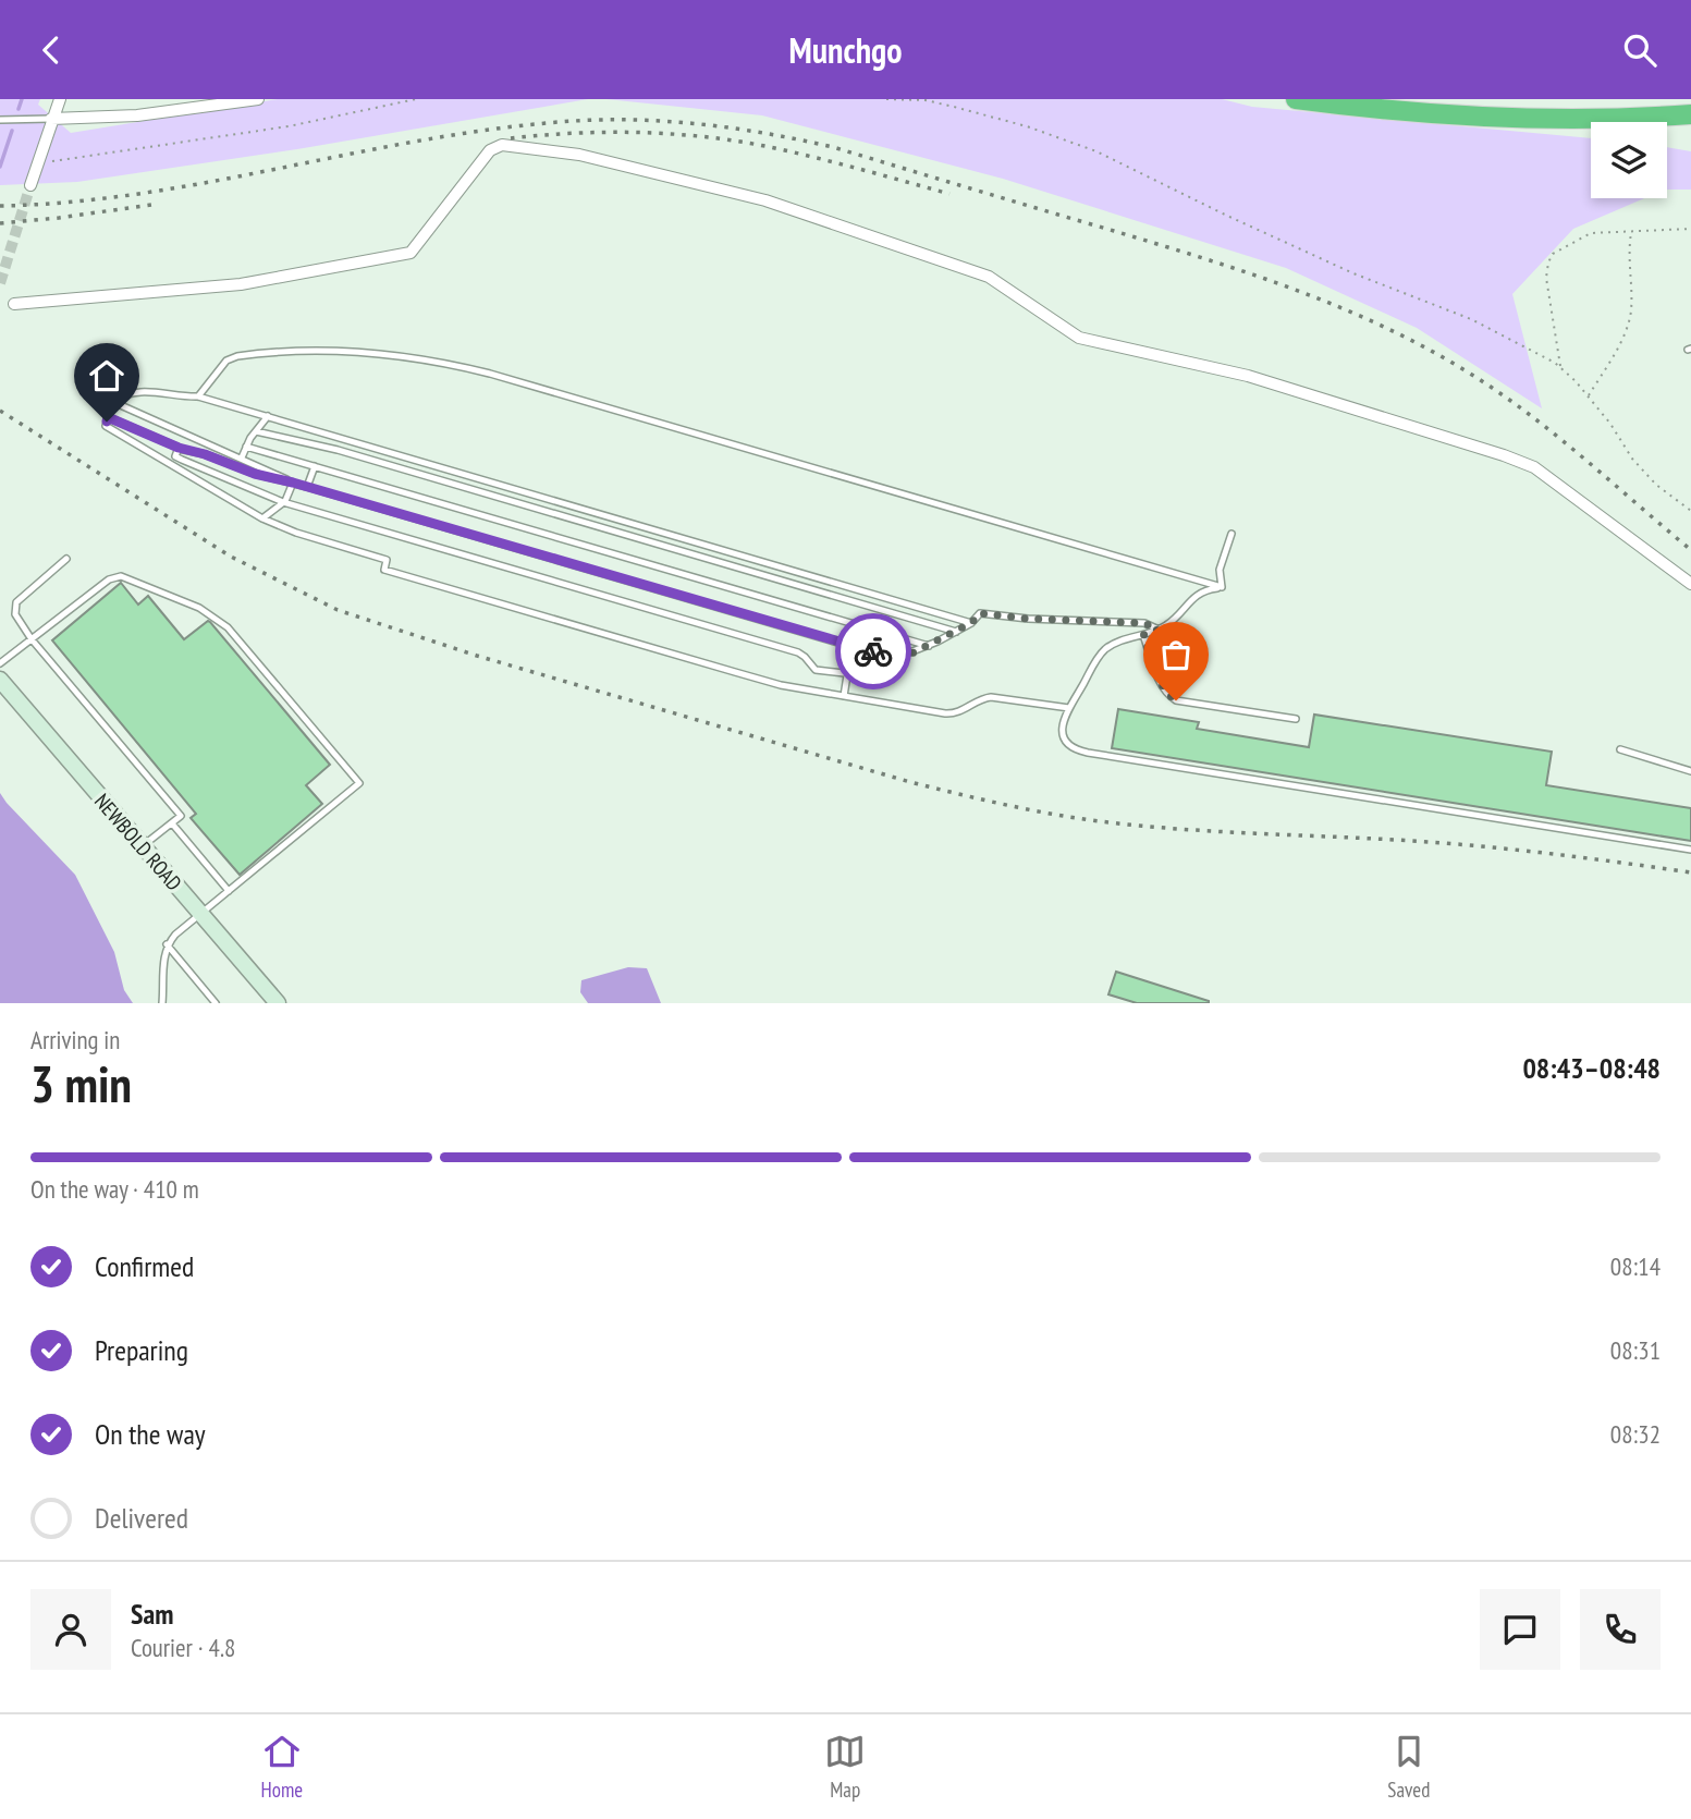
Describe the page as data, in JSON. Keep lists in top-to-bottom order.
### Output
{
  "streets": {
    "main road": ["NEWBOLD ROAD"]
  },
  "page": {
    "header": "Munchgo",
    "heading": ["3 min", "Arriving in", "08:43–08:48"],
    "panel": ["Sam", "Courier · 4.8"],
    "bar": "On the way · 410 m",
    "list": [
      ["Confirmed", "08:14"],
      ["Preparing", "08:31"],
      ["On the way", "08:32"],
      "Delivered"
    ],
    "tabs": ["Home", "Map", "Saved"]
  }
}
